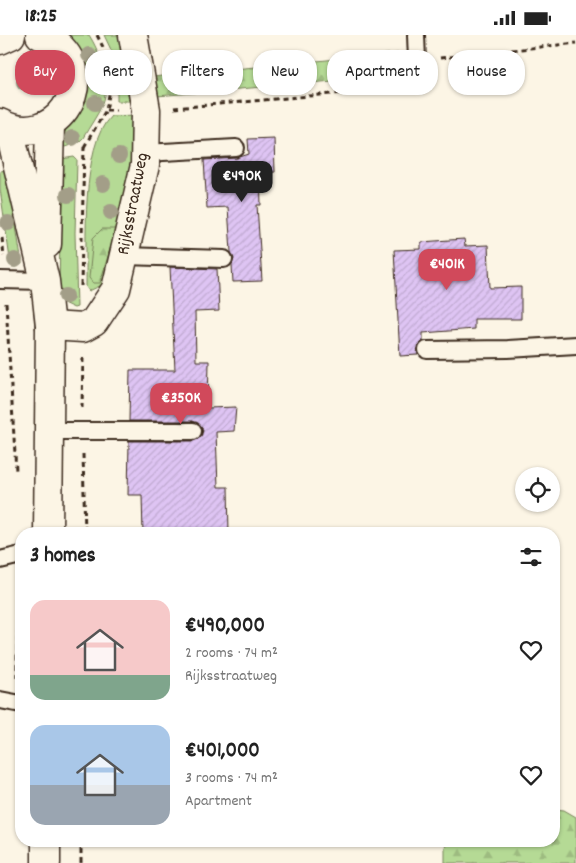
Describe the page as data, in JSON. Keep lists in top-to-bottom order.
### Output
{
  "streets": {
    "main road": ["Rijksstraatweg"]
  },
  "page": {
    "status": "18:25",
    "chip": [
      "Buy",
      "Rent",
      "Filters",
      "New",
      "Apartment",
      "House"
    ],
    "price": ["€490K", "€401K", "€350K"],
    "heading": "3 homes",
    "list": [
      {
        "name": "€490,000",
        "note": "2 rooms · 74 m² · Rijksstraatweg"
      },
      {
        "name": "€401,000",
        "note": "3 rooms · 74 m² · Apartment"
      }
    ]
  }
}
